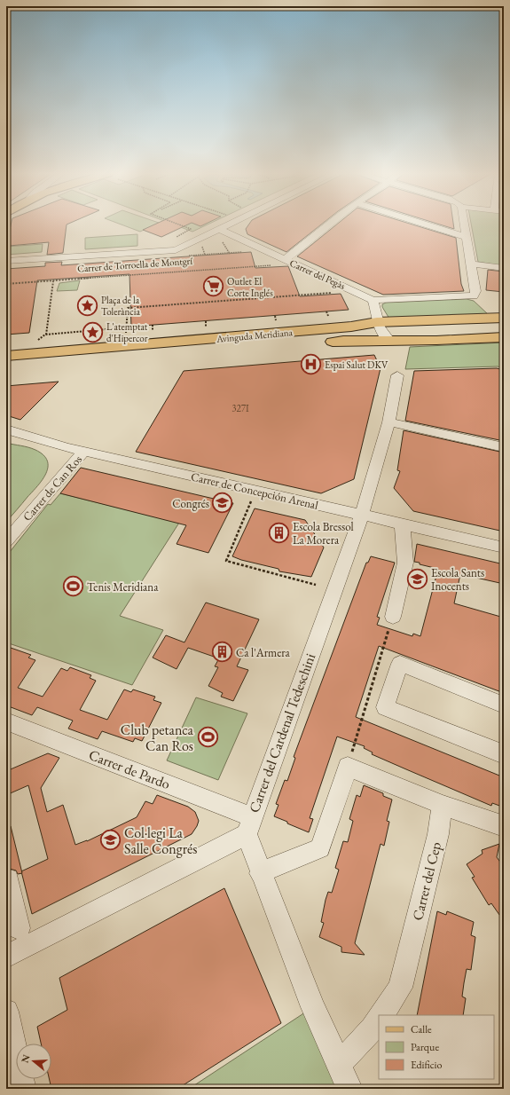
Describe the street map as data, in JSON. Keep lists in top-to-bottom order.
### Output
{
  "streets": {
    "main road": ["Avinguda Meridiana"],
    "street": [
      "Carrer de Torroella de Montgrí",
      "Carrer del Pegàs",
      "Carrer de Can Ros",
      "Carrer de Concepción Arenal",
      "Carrer del Cardenal Tedeschini",
      "Carrer de Pardo",
      "Carrer del Cep"
    ]
  },
  "crossings": [
    ["Carrer de Torroella de Montgrí", "Carrer del Pegàs"],
    ["Carrer de Can Ros", "Carrer de Concepción Arenal"],
    ["Carrer de Concepción Arenal", "Carrer del Cardenal Tedeschini"],
    ["Carrer del Cardenal Tedeschini", "Carrer de Pardo"]
  ],
  "places": {
    "supermarket": ["Outlet El Corte Inglés"],
    "place": ["Plaça de la Tolerància", "L'atemptat d'Hipercor"],
    "hospital": ["Espai Salut DKV"],
    "school or university": ["Congrés", "Escola Sants Inocents", "Col·legi La Salle Congrés"],
    "building": ["Escola Bressol La Morera", "Ca l'Armera"],
    "sports": ["Tenis Meridiana", "Club petanca Can Ros"]
  },
  "house_numbers": ["327I"],
  "legend": ["Calle", "Parque", "Edificio"],
  "north": "left"
}
